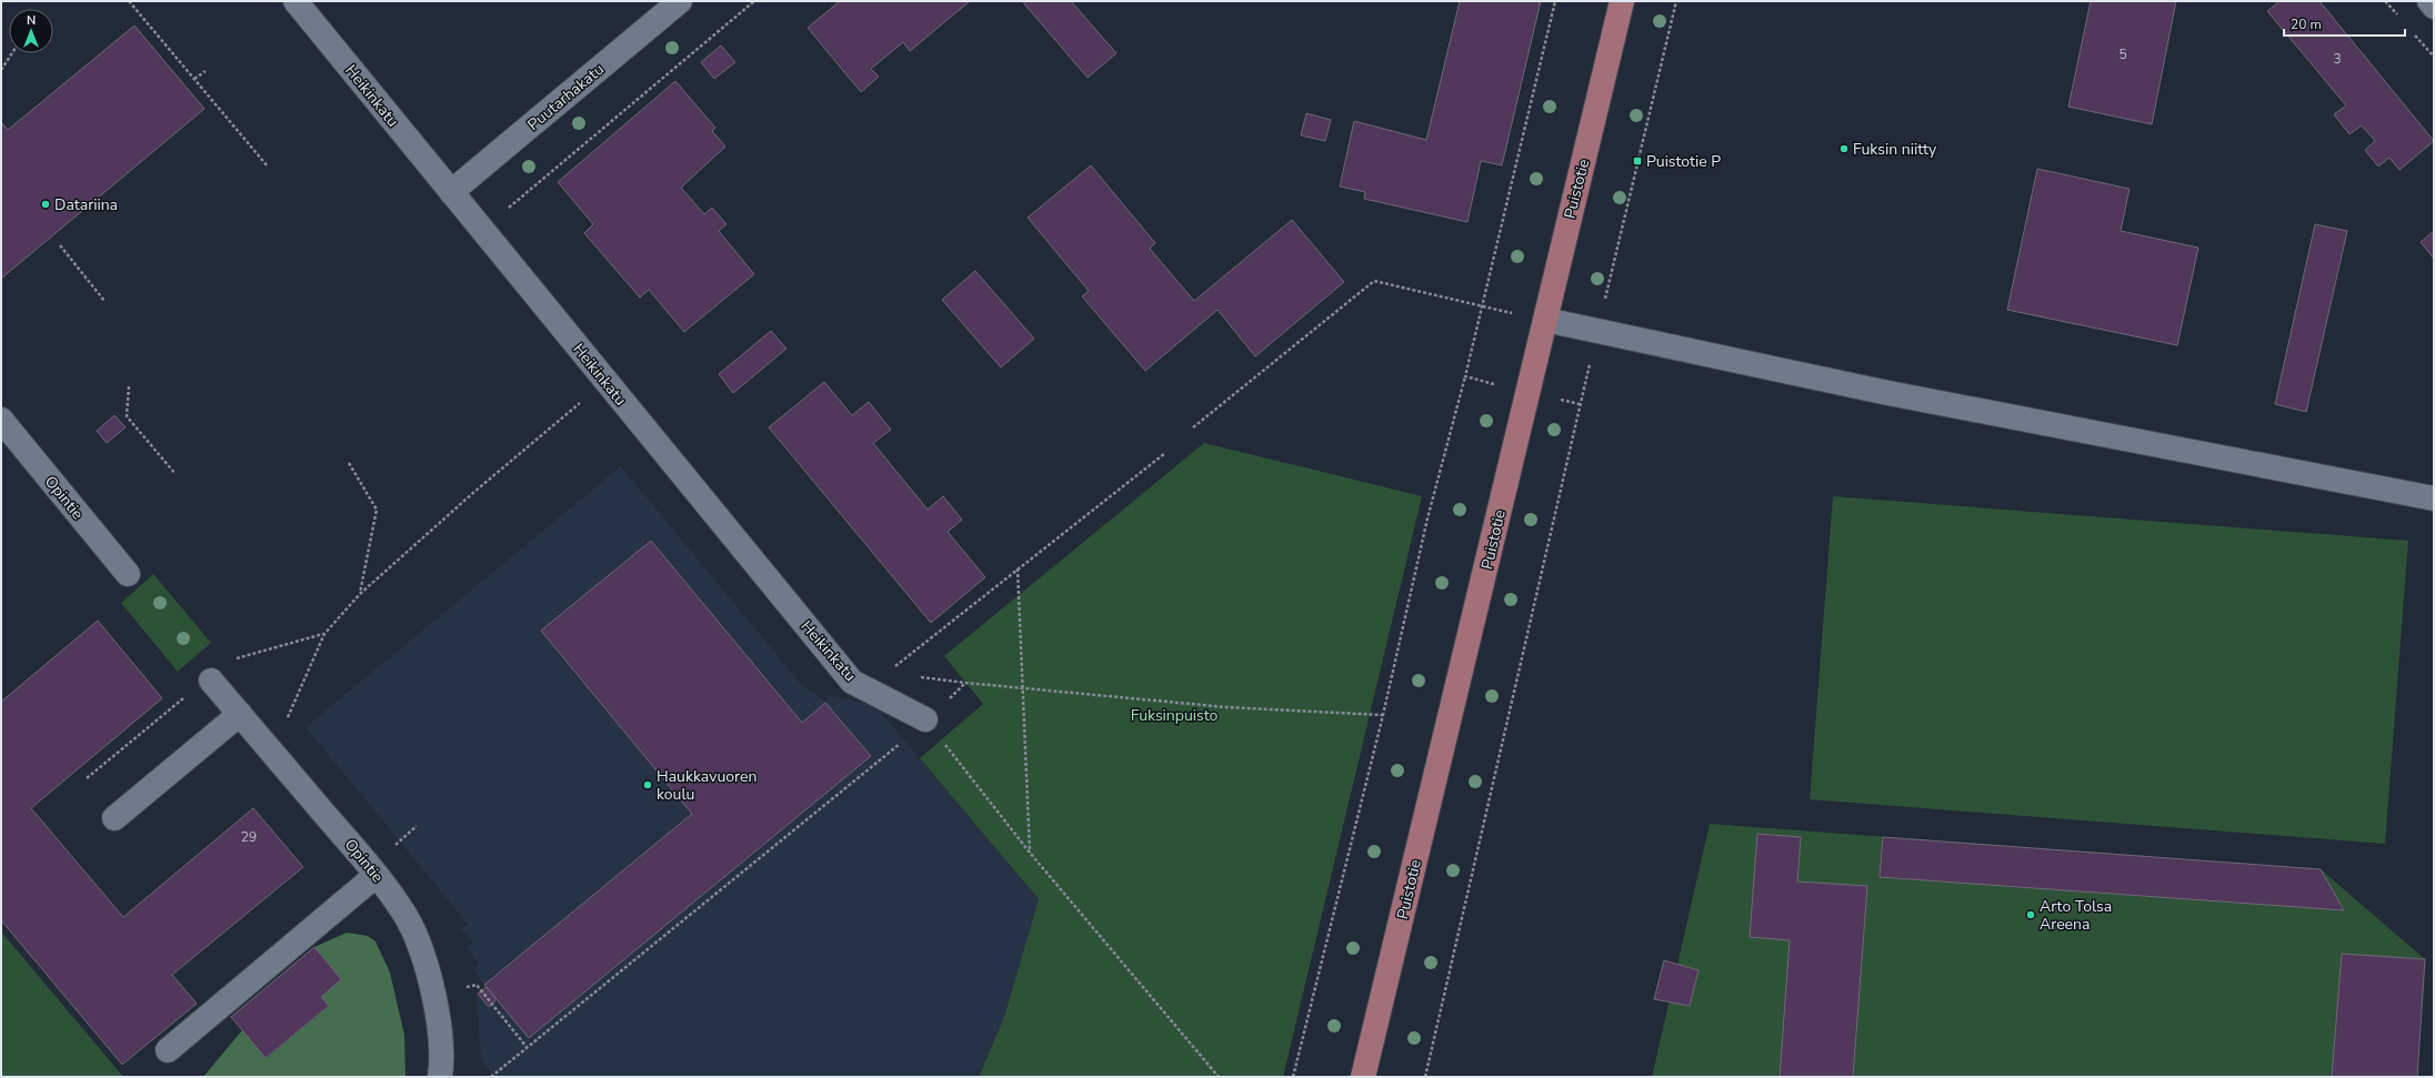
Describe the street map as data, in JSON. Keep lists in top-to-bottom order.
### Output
{
  "streets": {
    "main road": ["Puistotie"],
    "street": ["Heikinkatu", "Puutarhakatu", "Opintie"]
  },
  "crossings": [
    ["Heikinkatu", "Puutarhakatu"]
  ],
  "parks": ["Fuksinpuisto"],
  "places": {
    "other": [
      "Fuksin niitty",
      "Datariina",
      "Haukkavuoren koulu",
      "Arto Tolsa Areena"
    ],
    "transit": ["Puistotie P"]
  },
  "house_numbers": ["5", "3", "29"],
  "scale_bar": "20 m",
  "north": "top"
}
